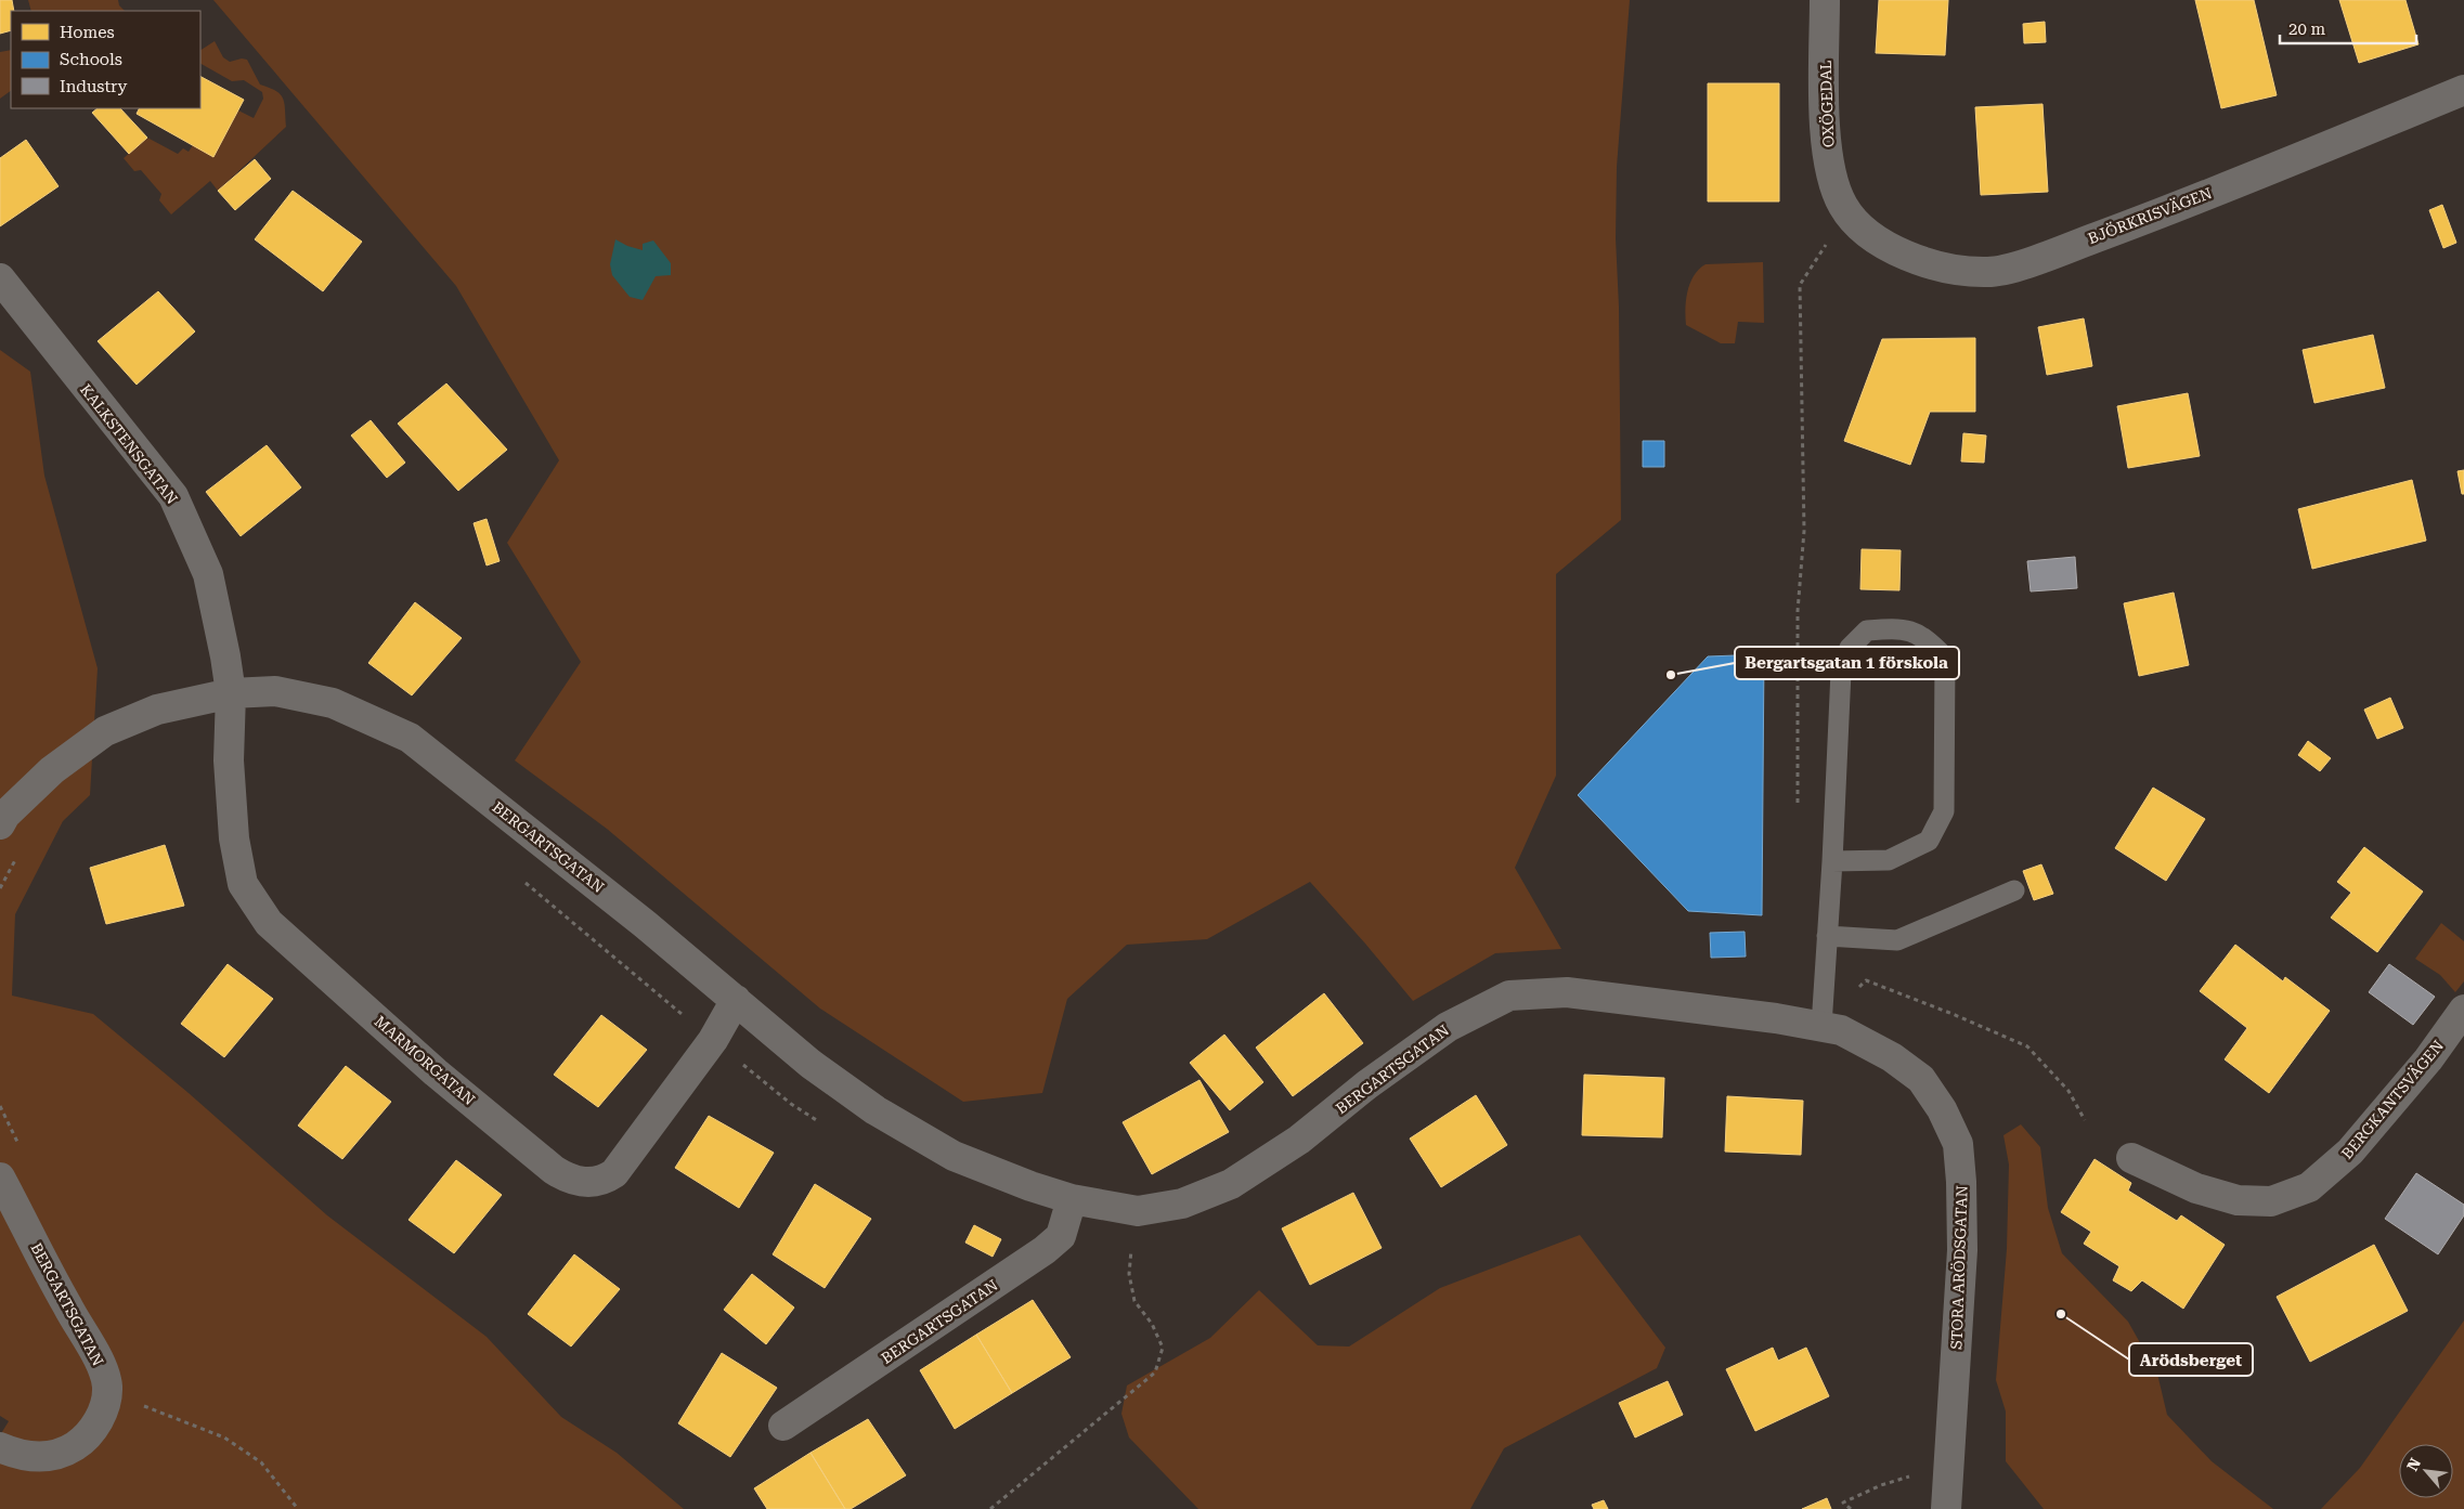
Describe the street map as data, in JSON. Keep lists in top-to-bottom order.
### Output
{
  "streets": {
    "street": [
      "OXÖGEDAL",
      "BJÖRKRISVÄGEN",
      "KALKSTENSGATAN",
      "BERGARTSGATAN",
      "MARMORGATAN",
      "BERGKANTSVÄGEN",
      "STORA ARÖDSGATAN"
    ]
  },
  "crossings": [
    ["OXÖGEDAL", "BJÖRKRISVÄGEN"],
    ["KALKSTENSGATAN", "BERGARTSGATAN"],
    ["KALKSTENSGATAN", "MARMORGATAN"],
    ["BERGARTSGATAN", "MARMORGATAN"],
    ["BERGARTSGATAN", "STORA ARÖDSGATAN"]
  ],
  "places": ["Bergartsgatan 1 förskola", "Arödsberget"],
  "legend": ["Homes", "Schools", "Industry"],
  "scale_bar": "20 m",
  "north": "top left"
}
